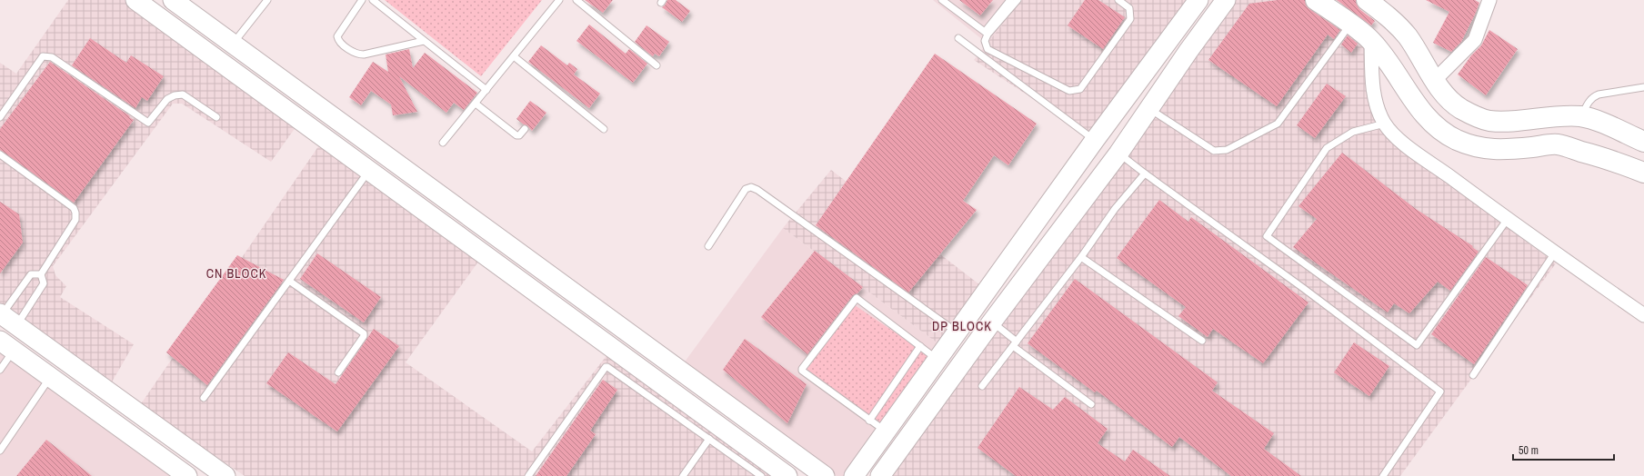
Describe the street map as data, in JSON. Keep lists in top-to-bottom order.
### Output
{
  "districts": ["CN BLOCK", "DP BLOCK"],
  "scale_bar": "50 m"
}
